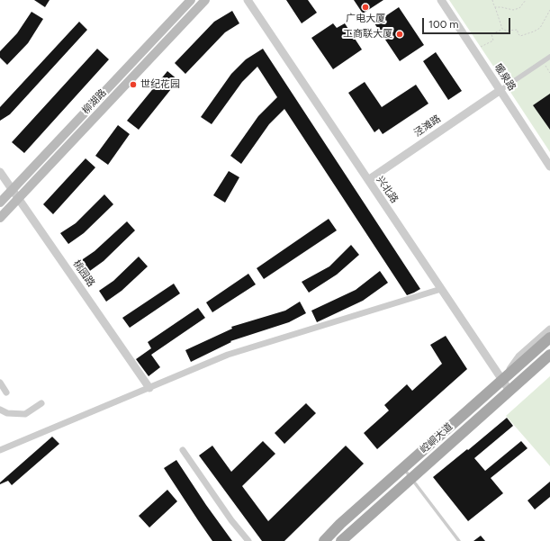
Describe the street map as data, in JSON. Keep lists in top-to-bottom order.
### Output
{
  "streets": {
    "main road": ["柳湖路", "崆峒大道"],
    "street": [
      "暖泉路",
      "泾滩路",
      "兴北路",
      "桃园路"
    ]
  },
  "crossings": [
    ["暖泉路", "泾滩路"],
    ["柳湖路", "桃园路"],
    ["泾滩路", "兴北路"],
    ["兴北路", "崆峒大道"]
  ],
  "places": ["广电大厦", "工商联大厦", "世纪花园"],
  "scale_bar": "100 m"
}
